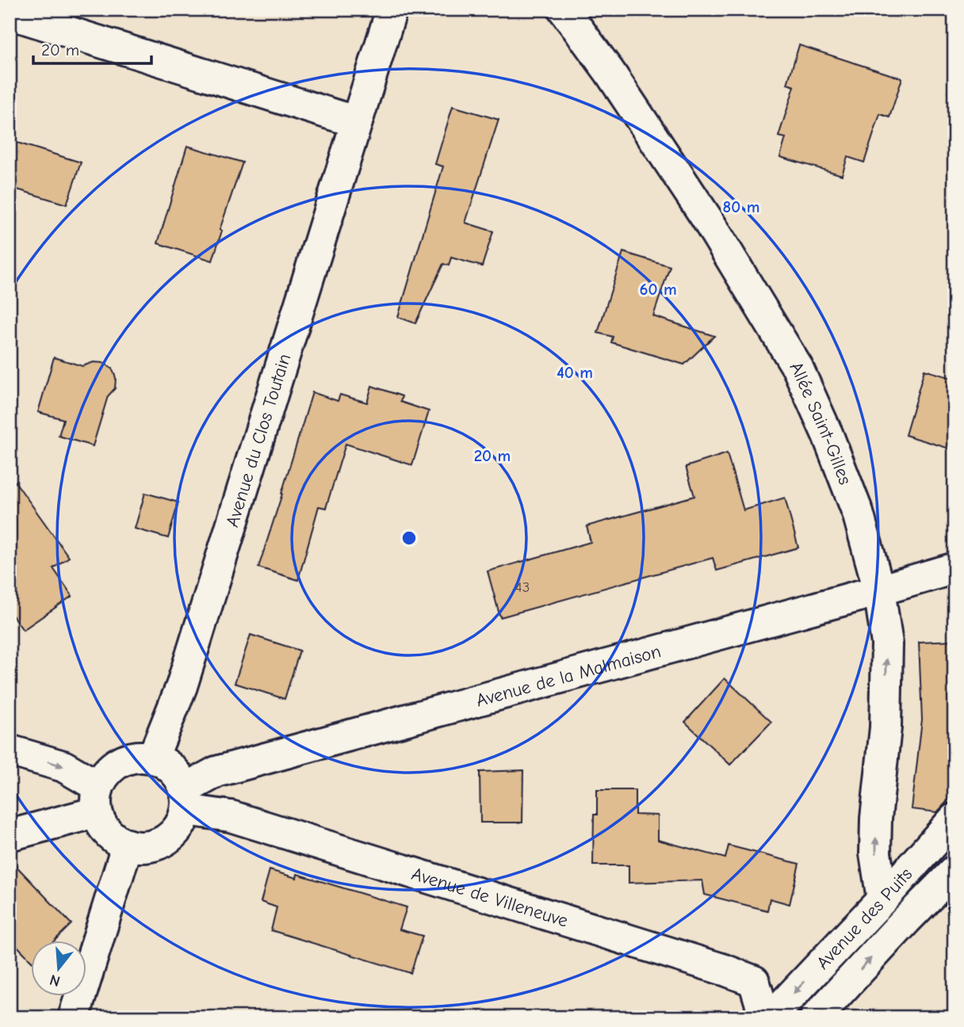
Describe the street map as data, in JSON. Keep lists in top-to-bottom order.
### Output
{
  "streets": {
    "street": [
      "Allée Saint-Gilles",
      "Avenue du Clos Toutain",
      "Avenue de la Malmaison",
      "Avenue de Villeneuve",
      "Avenue des Puits"
    ]
  },
  "crossings": [
    ["Allée Saint-Gilles", "Avenue de la Malmaison"],
    ["Allée Saint-Gilles", "Avenue des Puits"],
    ["Avenue du Clos Toutain", "Avenue de la Malmaison"],
    ["Avenue du Clos Toutain", "Avenue de Villeneuve"],
    ["Avenue de la Malmaison", "Avenue de Villeneuve"]
  ],
  "house_numbers": ["43"],
  "scale_bar": "20 m",
  "north": "bottom",
  "rings": [
    "80 m",
    "60 m",
    "40 m",
    "20 m"
  ]
}
